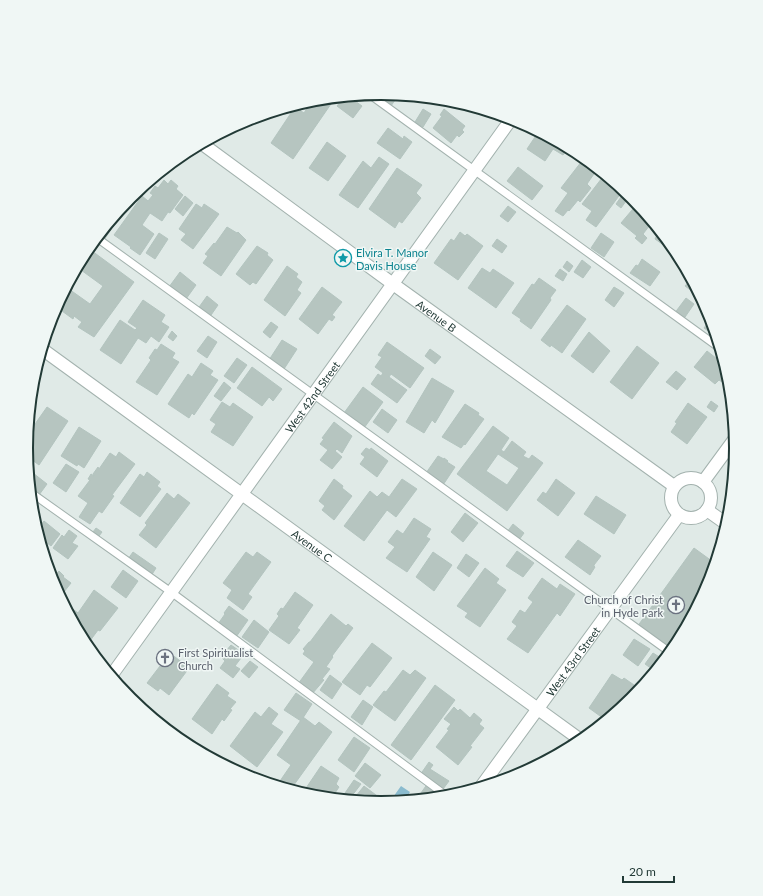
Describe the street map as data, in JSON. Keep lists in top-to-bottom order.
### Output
{
  "streets": {
    "street": [
      "Avenue B",
      "West 42nd Street",
      "Avenue C",
      "West 43rd Street"
    ]
  },
  "crossings": [
    ["Avenue B", "West 42nd Street"],
    ["Avenue B", "West 43rd Street"],
    ["West 42nd Street", "Avenue C"],
    ["Avenue C", "West 43rd Street"]
  ],
  "places": {
    "place": ["Elvira T. Manor Davis House"],
    "church": ["Church of Christ in Hyde Park", "First Spiritualist Church"]
  },
  "scale_bar": "20 m"
}
